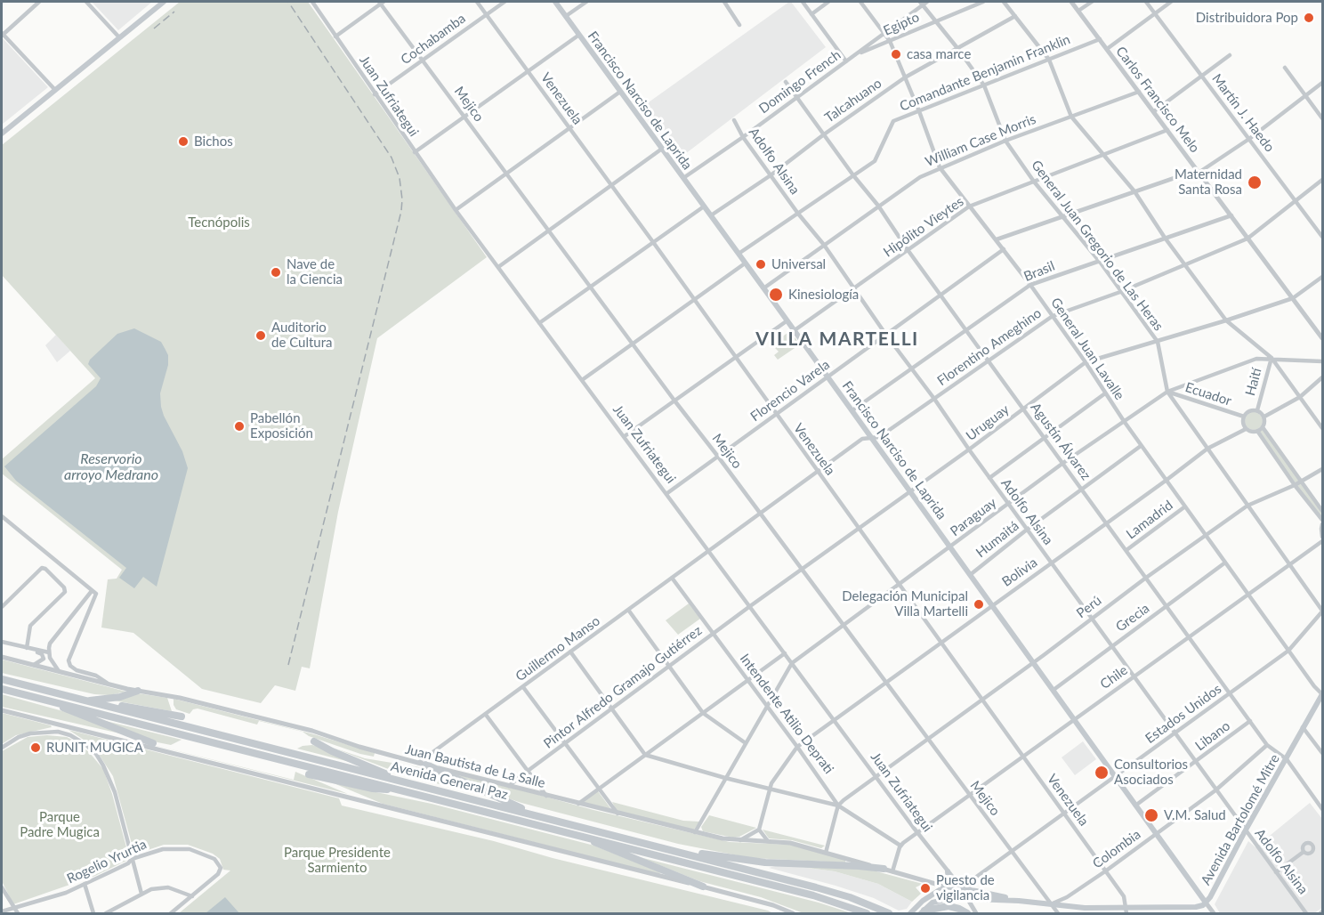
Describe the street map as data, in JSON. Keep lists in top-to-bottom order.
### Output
{
  "streets": {
    "highway": ["Avenida General Paz"],
    "main road": ["Francisco Narciso de Laprida", "Juan Bautista de La Salle", "Avenida Bartolomé Mitre"],
    "street": [
      "Egipto",
      "Cochabamba",
      "Comandante Benjamin Franklin",
      "Domingo French",
      "Juan Zufriategui",
      "Venezuela",
      "Carlos Francisco Melo",
      "Talcahuano",
      "Mejico",
      "Martín J. Haedo",
      "William Case Morris",
      "Adolfo Alsina",
      "Hipólito Vieytes",
      "General Juan Gregorio de Las Heras",
      "Brasil",
      "Florentino Ameghino",
      "General Juan Lavalle",
      "Haití",
      "Florencio Varela",
      "Ecuador",
      "Uruguay",
      "Agustín Álvarez",
      "Paraguay",
      "Lamadrid",
      "Humaitá",
      "Bolivia",
      "Perú",
      "Grecia",
      "Guillermo Manso",
      "Chile",
      "Pintor Alfredo Gramajo Gutiérrez",
      "Intendente Atilio Deprati",
      "Estados Unidos",
      "Libano",
      "Colombia",
      "Rogelio Yrurtia"
    ]
  },
  "crossings": [
    ["Egipto", "Domingo French"],
    ["Egipto", "General Juan Gregorio de Las Heras"],
    ["Egipto", "General Juan Lavalle"],
    ["Cochabamba", "Juan Zufriategui"],
    ["Cochabamba", "Venezuela"],
    ["Cochabamba", "Mejico"],
    ["Comandante Benjamin Franklin", "Carlos Francisco Melo"],
    ["Comandante Benjamin Franklin", "Francisco Narciso de Laprida"],
    ["Comandante Benjamin Franklin", "Adolfo Alsina"],
    ["Comandante Benjamin Franklin", "General Juan Gregorio de Las Heras"],
    ["Comandante Benjamin Franklin", "General Juan Lavalle"],
    ["Comandante Benjamin Franklin", "Agustín Álvarez"],
    ["Domingo French", "Francisco Narciso de Laprida"],
    ["Domingo French", "Adolfo Alsina"],
    ["Domingo French", "General Juan Gregorio de Las Heras"],
    ["Domingo French", "General Juan Lavalle"],
    ["Domingo French", "Agustín Álvarez"],
    ["Juan Zufriategui", "Florencio Varela"],
    ["Juan Zufriategui", "Uruguay"],
    ["Juan Zufriategui", "Paraguay"],
    ["Juan Zufriategui", "Bolivia"],
    ["Juan Zufriategui", "Perú"],
    ["Juan Zufriategui", "Guillermo Manso"],
    ["Juan Zufriategui", "Chile"],
    ["Juan Zufriategui", "Pintor Alfredo Gramajo Gutiérrez"],
    ["Juan Zufriategui", "Estados Unidos"],
    ["Venezuela", "Florencio Varela"],
    ["Venezuela", "Uruguay"],
    ["Venezuela", "Paraguay"],
    ["Venezuela", "Bolivia"],
    ["Venezuela", "Perú"],
    ["Venezuela", "Chile"],
    ["Venezuela", "Estados Unidos"],
    ["Venezuela", "Avenida Bartolomé Mitre"],
    ["Venezuela", "Colombia"],
    ["Carlos Francisco Melo", "William Case Morris"],
    ["Carlos Francisco Melo", "Hipólito Vieytes"],
    ["Carlos Francisco Melo", "Brasil"],
    ["Carlos Francisco Melo", "Florentino Ameghino"],
    ["Carlos Francisco Melo", "Uruguay"],
    ["Francisco Narciso de Laprida", "Talcahuano"],
    ["Francisco Narciso de Laprida", "William Case Morris"],
    ["Francisco Narciso de Laprida", "Hipólito Vieytes"],
    ["Francisco Narciso de Laprida", "Brasil"],
    ["Francisco Narciso de Laprida", "Florentino Ameghino"],
    ["Francisco Narciso de Laprida", "Florencio Varela"],
    ["Francisco Narciso de Laprida", "Uruguay"],
    ["Francisco Narciso de Laprida", "Paraguay"],
    ["Francisco Narciso de Laprida", "Humaitá"],
    ["Francisco Narciso de Laprida", "Bolivia"],
    ["Francisco Narciso de Laprida", "Perú"],
    ["Francisco Narciso de Laprida", "Grecia"],
    ["Francisco Narciso de Laprida", "Chile"],
    ["Francisco Narciso de Laprida", "Estados Unidos"],
    ["Francisco Narciso de Laprida", "Libano"],
    ["Francisco Narciso de Laprida", "Avenida Bartolomé Mitre"],
    ["Francisco Narciso de Laprida", "Colombia"],
    ["Talcahuano", "Adolfo Alsina"],
    ["Talcahuano", "General Juan Gregorio de Las Heras"],
    ["Talcahuano", "General Juan Lavalle"],
    ["Talcahuano", "Agustín Álvarez"],
    ["Mejico", "Florencio Varela"],
    ["Mejico", "Uruguay"],
    ["Mejico", "Paraguay"],
    ["Mejico", "Bolivia"],
    ["Mejico", "Perú"],
    ["Mejico", "Chile"],
    ["Mejico", "Estados Unidos"],
    ["Mejico", "Avenida Bartolomé Mitre"],
    ["Mejico", "Colombia"],
    ["Martín J. Haedo", "Florentino Ameghino"],
    ["William Case Morris", "Adolfo Alsina"],
    ["William Case Morris", "General Juan Gregorio de Las Heras"],
    ["William Case Morris", "General Juan Lavalle"],
    ["William Case Morris", "Agustín Álvarez"],
    ["Adolfo Alsina", "Hipólito Vieytes"],
    ["Adolfo Alsina", "Brasil"],
    ["Adolfo Alsina", "Florentino Ameghino"],
    ["Adolfo Alsina", "Florencio Varela"],
    ["Adolfo Alsina", "Uruguay"],
    ["Adolfo Alsina", "Paraguay"],
    ["Adolfo Alsina", "Humaitá"],
    ["Adolfo Alsina", "Bolivia"],
    ["Adolfo Alsina", "Perú"],
    ["Adolfo Alsina", "Grecia"],
    ["Adolfo Alsina", "Chile"],
    ["Adolfo Alsina", "Estados Unidos"],
    ["Adolfo Alsina", "Libano"],
    ["Adolfo Alsina", "Avenida Bartolomé Mitre"],
    ["Adolfo Alsina", "Colombia"],
    ["Hipólito Vieytes", "General Juan Gregorio de Las Heras"],
    ["Hipólito Vieytes", "General Juan Lavalle"],
    ["Hipólito Vieytes", "Agustín Álvarez"],
    ["General Juan Gregorio de Las Heras", "Brasil"],
    ["General Juan Gregorio de Las Heras", "Florentino Ameghino"],
    ["General Juan Gregorio de Las Heras", "Ecuador"],
    ["General Juan Gregorio de Las Heras", "Uruguay"],
    ["General Juan Gregorio de Las Heras", "Paraguay"],
    ["General Juan Gregorio de Las Heras", "Bolivia"],
    ["General Juan Gregorio de Las Heras", "Perú"],
    ["General Juan Gregorio de Las Heras", "Chile"],
    ["General Juan Gregorio de Las Heras", "Estados Unidos"],
    ["Brasil", "General Juan Lavalle"],
    ["Brasil", "Agustín Álvarez"],
    ["Florentino Ameghino", "General Juan Lavalle"],
    ["Florentino Ameghino", "Agustín Álvarez"],
    ["General Juan Lavalle", "Florencio Varela"],
    ["General Juan Lavalle", "Uruguay"],
    ["General Juan Lavalle", "Paraguay"],
    ["General Juan Lavalle", "Lamadrid"],
    ["General Juan Lavalle", "Humaitá"],
    ["General Juan Lavalle", "Bolivia"],
    ["General Juan Lavalle", "Perú"],
    ["General Juan Lavalle", "Grecia"],
    ["General Juan Lavalle", "Chile"],
    ["General Juan Lavalle", "Estados Unidos"],
    ["General Juan Lavalle", "Avenida Bartolomé Mitre"],
    ["Haití", "Ecuador"],
    ["Haití", "Paraguay"],
    ["Haití", "Bolivia"],
    ["Florencio Varela", "Agustín Álvarez"],
    ["Ecuador", "Paraguay"],
    ["Ecuador", "Bolivia"],
    ["Uruguay", "Agustín Álvarez"],
    ["Uruguay", "Pintor Alfredo Gramajo Gutiérrez"],
    ["Agustín Álvarez", "Paraguay"],
    ["Agustín Álvarez", "Lamadrid"],
    ["Agustín Álvarez", "Humaitá"],
    ["Agustín Álvarez", "Bolivia"],
    ["Agustín Álvarez", "Perú"],
    ["Agustín Álvarez", "Grecia"],
    ["Agustín Álvarez", "Chile"],
    ["Agustín Álvarez", "Estados Unidos"],
    ["Agustín Álvarez", "Libano"],
    ["Agustín Álvarez", "Avenida Bartolomé Mitre"],
    ["Agustín Álvarez", "Colombia"],
    ["Bolivia", "Intendente Atilio Deprati"],
    ["Perú", "Intendente Atilio Deprati"],
    ["Guillermo Manso", "Intendente Atilio Deprati"],
    ["Guillermo Manso", "Juan Bautista de La Salle"],
    ["Chile", "Intendente Atilio Deprati"],
    ["Pintor Alfredo Gramajo Gutiérrez", "Intendente Atilio Deprati"],
    ["Pintor Alfredo Gramajo Gutiérrez", "Juan Bautista de La Salle"],
    ["Juan Bautista de La Salle", "Avenida Bartolomé Mitre"],
    ["Avenida Bartolomé Mitre", "Colombia"]
  ],
  "districts": ["VILLA MARTELLI"],
  "water": ["Reservorio arroyo Medrano"],
  "parks": ["Tecnópolis", "Parque Padre Mugica", "Parque Presidente Sarmiento"],
  "places": [
    "Distribuidora Pop",
    "casa marce",
    "Bichos",
    "Maternidad Santa Rosa",
    "Universal",
    "Nave de la Ciencia",
    "Kinesiología",
    "Auditorio de Cultura",
    "Pabellón Exposición",
    "Delegación Municipal Villa Martelli",
    "RUNIT MUGICA",
    "Consultorios Asociados",
    "V.M. Salud",
    "Puesto de vigilancia"
  ]
}
